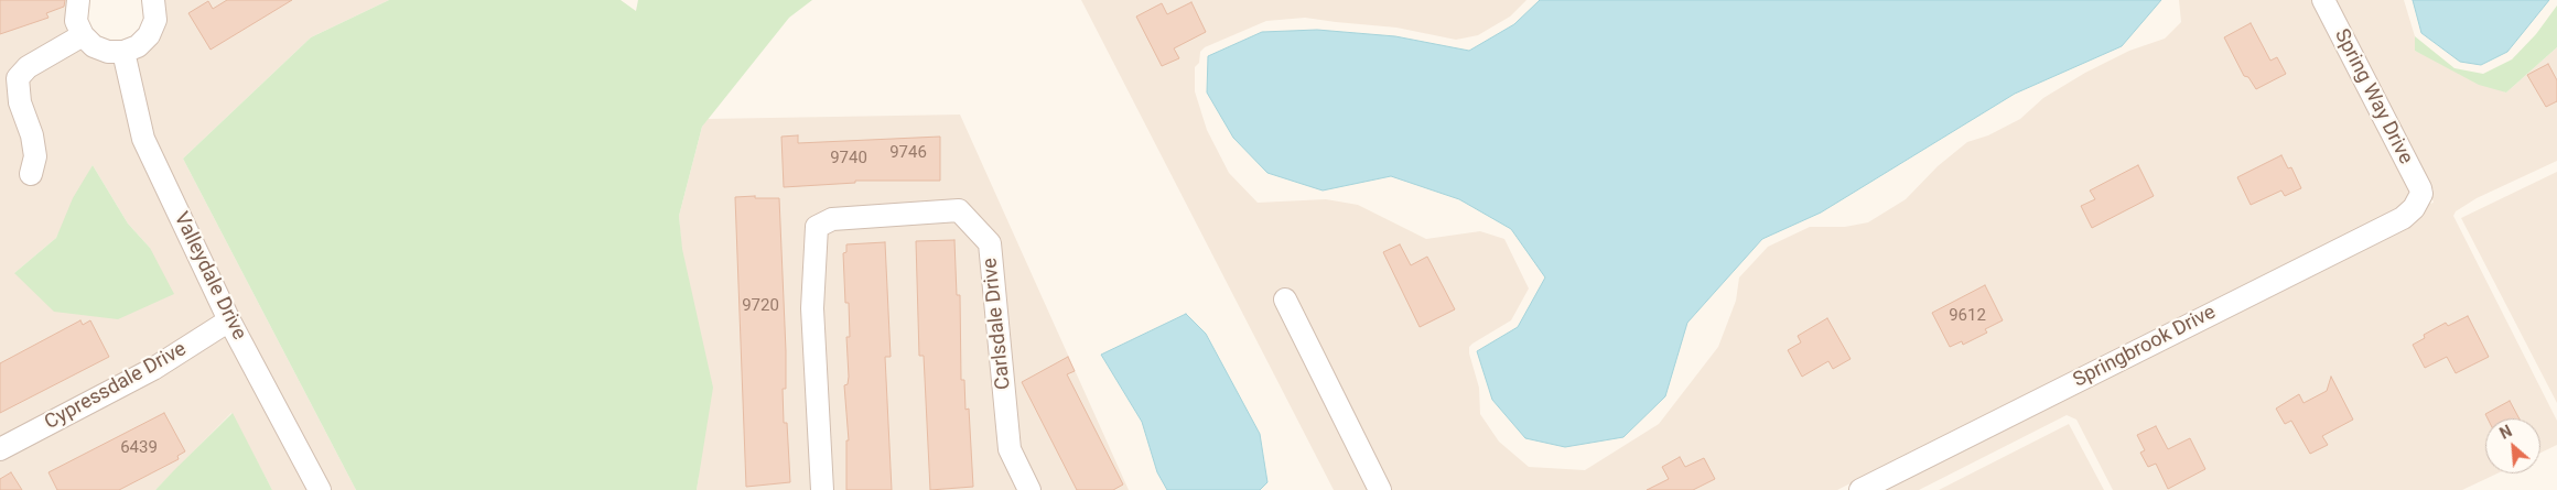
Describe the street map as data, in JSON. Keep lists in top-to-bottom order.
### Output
{
  "streets": {
    "street": [
      "Spring Way Drive",
      "Valleydale Drive",
      "Carlsdale Drive",
      "Springbrook Drive",
      "Cypressdale Drive"
    ]
  },
  "crossings": [
    ["Spring Way Drive", "Springbrook Drive"],
    ["Valleydale Drive", "Cypressdale Drive"]
  ],
  "house_numbers": [
    "9746",
    "9740",
    "9720",
    "9612",
    "6439"
  ],
  "north": "top left"
}
